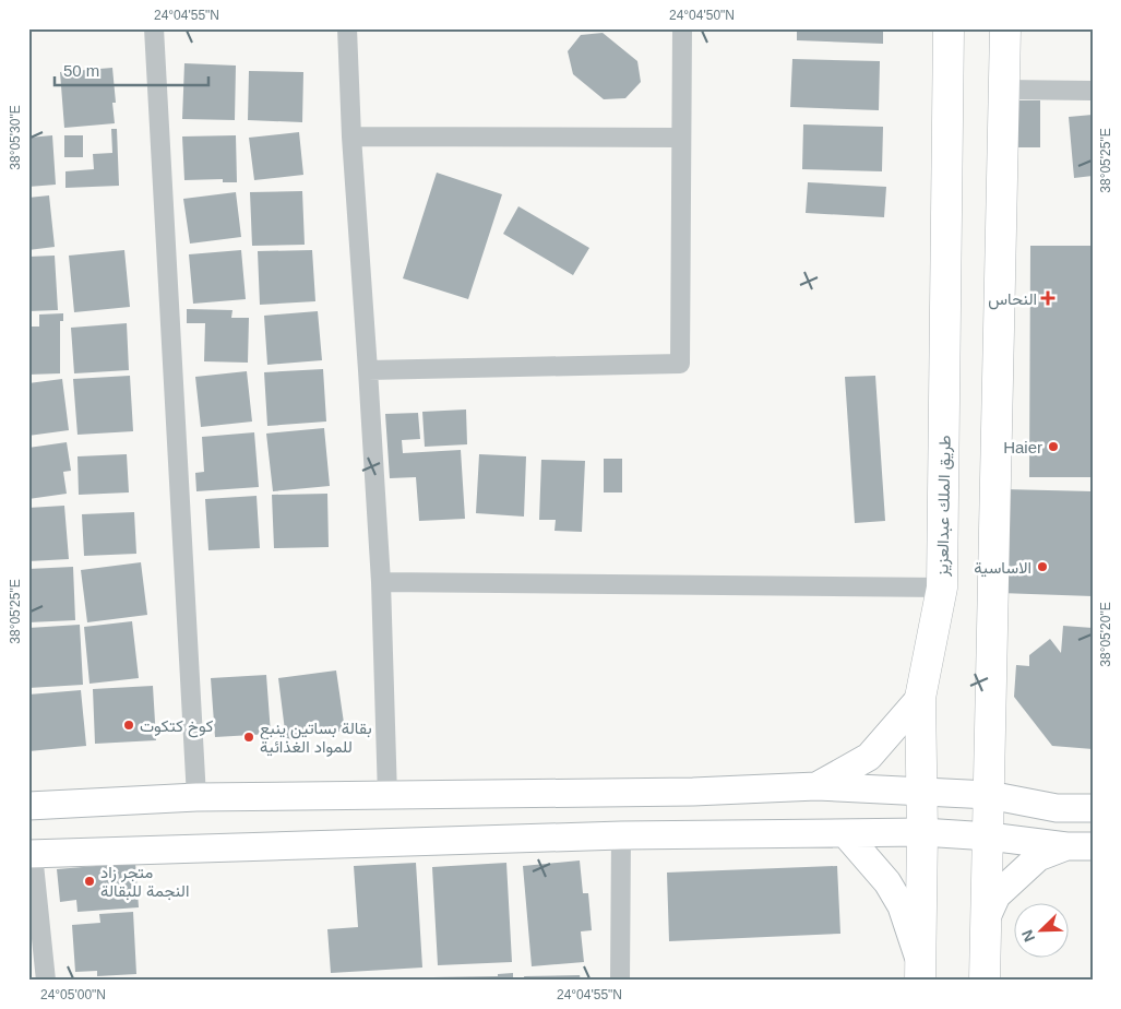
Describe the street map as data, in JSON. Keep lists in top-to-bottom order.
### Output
{
  "streets": {
    "highway": ["طريق الملك عبدالعزيز"]
  },
  "places": {
    "health": ["النحاس"],
    "other": [
      "Haier",
      "الاساسية",
      "كوخ كتكوت",
      "بقالة بساتين ينبع للمواد الغذائية",
      "متجر زاد النجمة للبقالة"
    ]
  },
  "scale_bar": "50 m",
  "north": "bottom left",
  "coordinates": [
    "24°04'55\"N",
    "24°04'50\"N",
    "38°05'30\"E",
    "38°05'25\"E",
    "38°05'20\"E",
    "24°05'00\"N"
  ]
}
